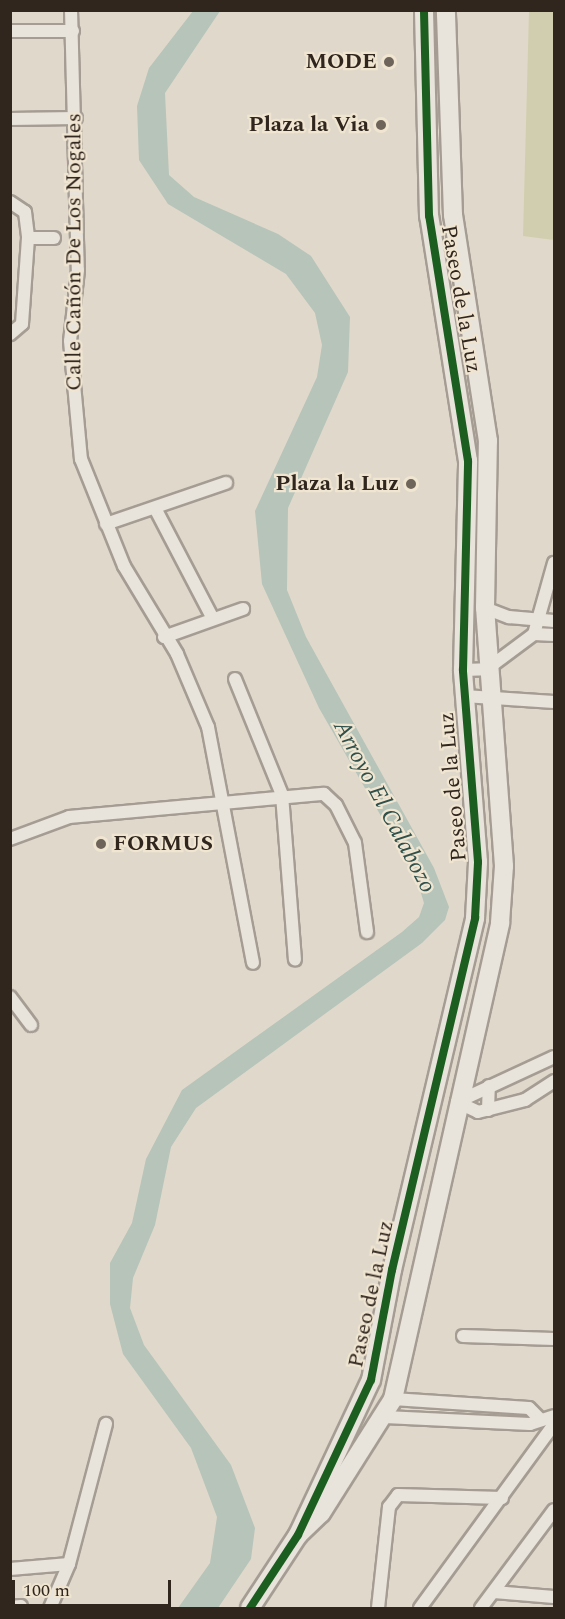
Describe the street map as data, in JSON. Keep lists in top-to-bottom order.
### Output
{
  "streets": {
    "street": ["Calle Cañón De Los Nogales", "Paseo de la Luz"]
  },
  "water": ["Arroyo El Calabozo"],
  "places": [
    "MODE",
    "Plaza la Via",
    "Plaza la Luz",
    "FORMUS"
  ],
  "scale_bar": "100 m"
}
